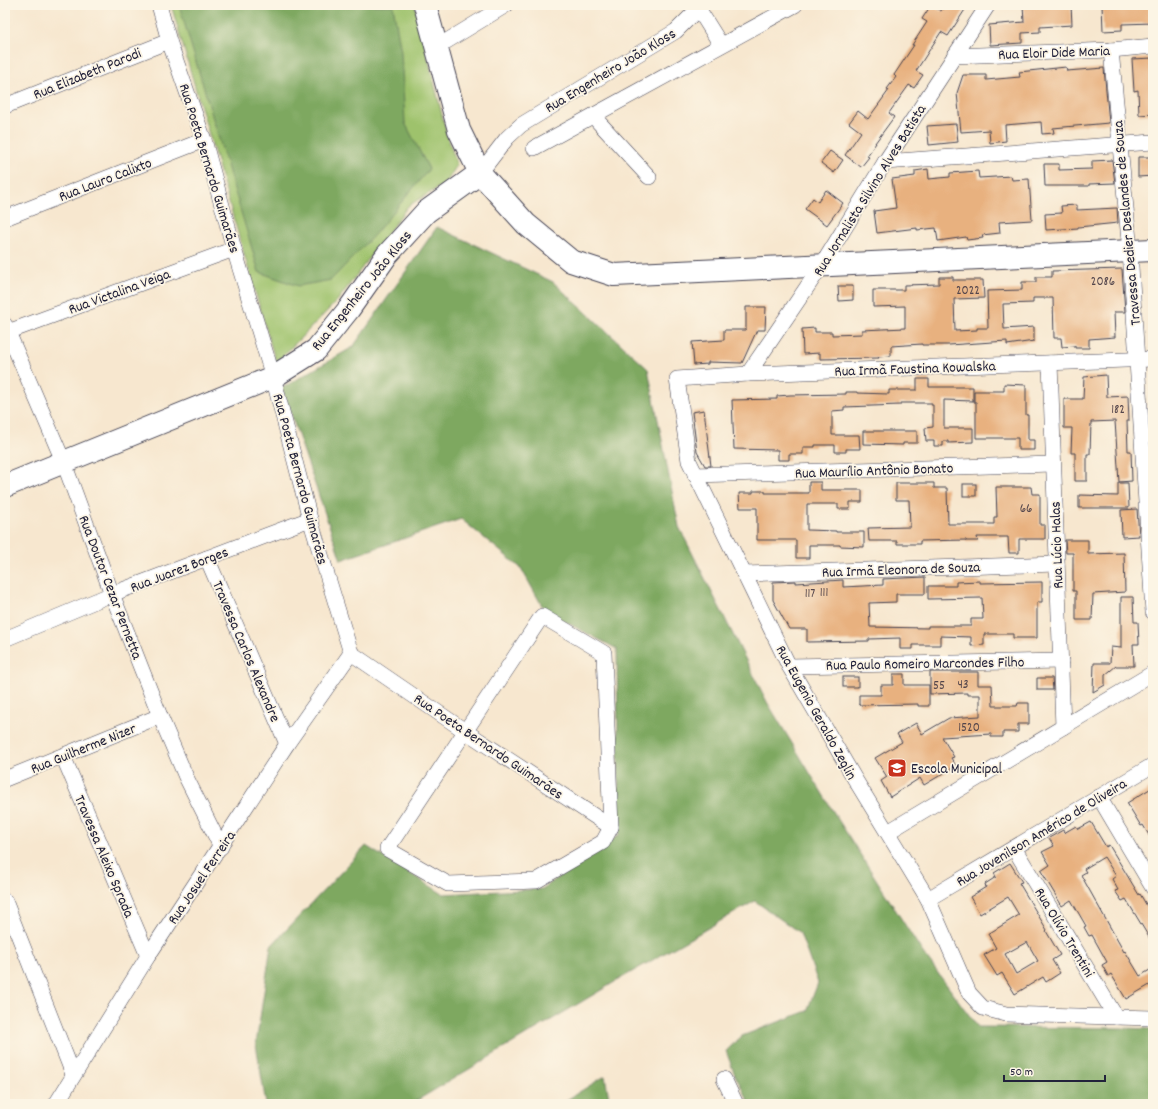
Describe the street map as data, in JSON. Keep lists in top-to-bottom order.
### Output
{
  "streets": {
    "street": [
      "Rua Eloir Dide Maria",
      "Rua Engenheiro João Kloss",
      "Rua Elizabeth Parodi",
      "Rua Poeta Bernardo Guimarães",
      "Rua Lauro Calixto",
      "Rua Jornalista Silvino Alves Batista",
      "Travessa Dedier Deslandes de Souza",
      "Rua Victalina Veiga",
      "Rua Irmã Faustina Kowalska",
      "Rua Maurílio Antônio Bonato",
      "Rua Lúcio Halas",
      "Rua Juarez Borges",
      "Rua Irmã Eleonora de Souza",
      "Rua Doutor Cezar Pernetta",
      "Travessa Carlos Alexandre",
      "Rua Paulo Romeiro Marcondes Filho",
      "Rua Eugenio Geraldo Zeglin",
      "Rua Guilherme Nizer",
      "Rua Jovenilson Américo de Oliveira",
      "Travessa Aleixo Sprada",
      "Rua Josuel Ferreira",
      "Rua Olívio Trentini"
    ]
  },
  "crossings": [
    ["Rua Eloir Dide Maria", "Rua Jornalista Silvino Alves Batista"],
    ["Rua Eloir Dide Maria", "Travessa Dedier Deslandes de Souza"],
    ["Rua Engenheiro João Kloss", "Rua Poeta Bernardo Guimarães"],
    ["Rua Engenheiro João Kloss", "Rua Doutor Cezar Pernetta"],
    ["Rua Elizabeth Parodi", "Rua Poeta Bernardo Guimarães"],
    ["Rua Poeta Bernardo Guimarães", "Rua Lauro Calixto"],
    ["Rua Poeta Bernardo Guimarães", "Rua Victalina Veiga"],
    ["Rua Poeta Bernardo Guimarães", "Rua Juarez Borges"],
    ["Rua Poeta Bernardo Guimarães", "Rua Josuel Ferreira"],
    ["Rua Jornalista Silvino Alves Batista", "Rua Irmã Faustina Kowalska"],
    ["Travessa Dedier Deslandes de Souza", "Rua Irmã Faustina Kowalska"],
    ["Rua Victalina Veiga", "Rua Doutor Cezar Pernetta"],
    ["Rua Irmã Faustina Kowalska", "Rua Lúcio Halas"],
    ["Rua Irmã Faustina Kowalska", "Rua Eugenio Geraldo Zeglin"],
    ["Rua Maurílio Antônio Bonato", "Rua Lúcio Halas"],
    ["Rua Maurílio Antônio Bonato", "Rua Eugenio Geraldo Zeglin"],
    ["Rua Lúcio Halas", "Rua Irmã Eleonora de Souza"],
    ["Rua Lúcio Halas", "Rua Paulo Romeiro Marcondes Filho"],
    ["Rua Juarez Borges", "Rua Doutor Cezar Pernetta"],
    ["Rua Juarez Borges", "Travessa Carlos Alexandre"],
    ["Rua Irmã Eleonora de Souza", "Rua Eugenio Geraldo Zeglin"],
    ["Rua Doutor Cezar Pernetta", "Rua Guilherme Nizer"],
    ["Rua Doutor Cezar Pernetta", "Rua Josuel Ferreira"],
    ["Travessa Carlos Alexandre", "Rua Josuel Ferreira"],
    ["Rua Paulo Romeiro Marcondes Filho", "Rua Eugenio Geraldo Zeglin"],
    ["Rua Eugenio Geraldo Zeglin", "Rua Jovenilson Américo de Oliveira"],
    ["Rua Eugenio Geraldo Zeglin", "Rua Olívio Trentini"],
    ["Rua Guilherme Nizer", "Travessa Aleixo Sprada"],
    ["Rua Jovenilson Américo de Oliveira", "Rua Olívio Trentini"],
    ["Travessa Aleixo Sprada", "Rua Josuel Ferreira"]
  ],
  "places": {
    "school or university": ["Escola Municipal"]
  },
  "house_numbers": [
    "2086",
    "2022",
    "182",
    "66",
    "111",
    "117",
    "43",
    "55",
    "1520"
  ],
  "scale_bar": "50 m"
}
